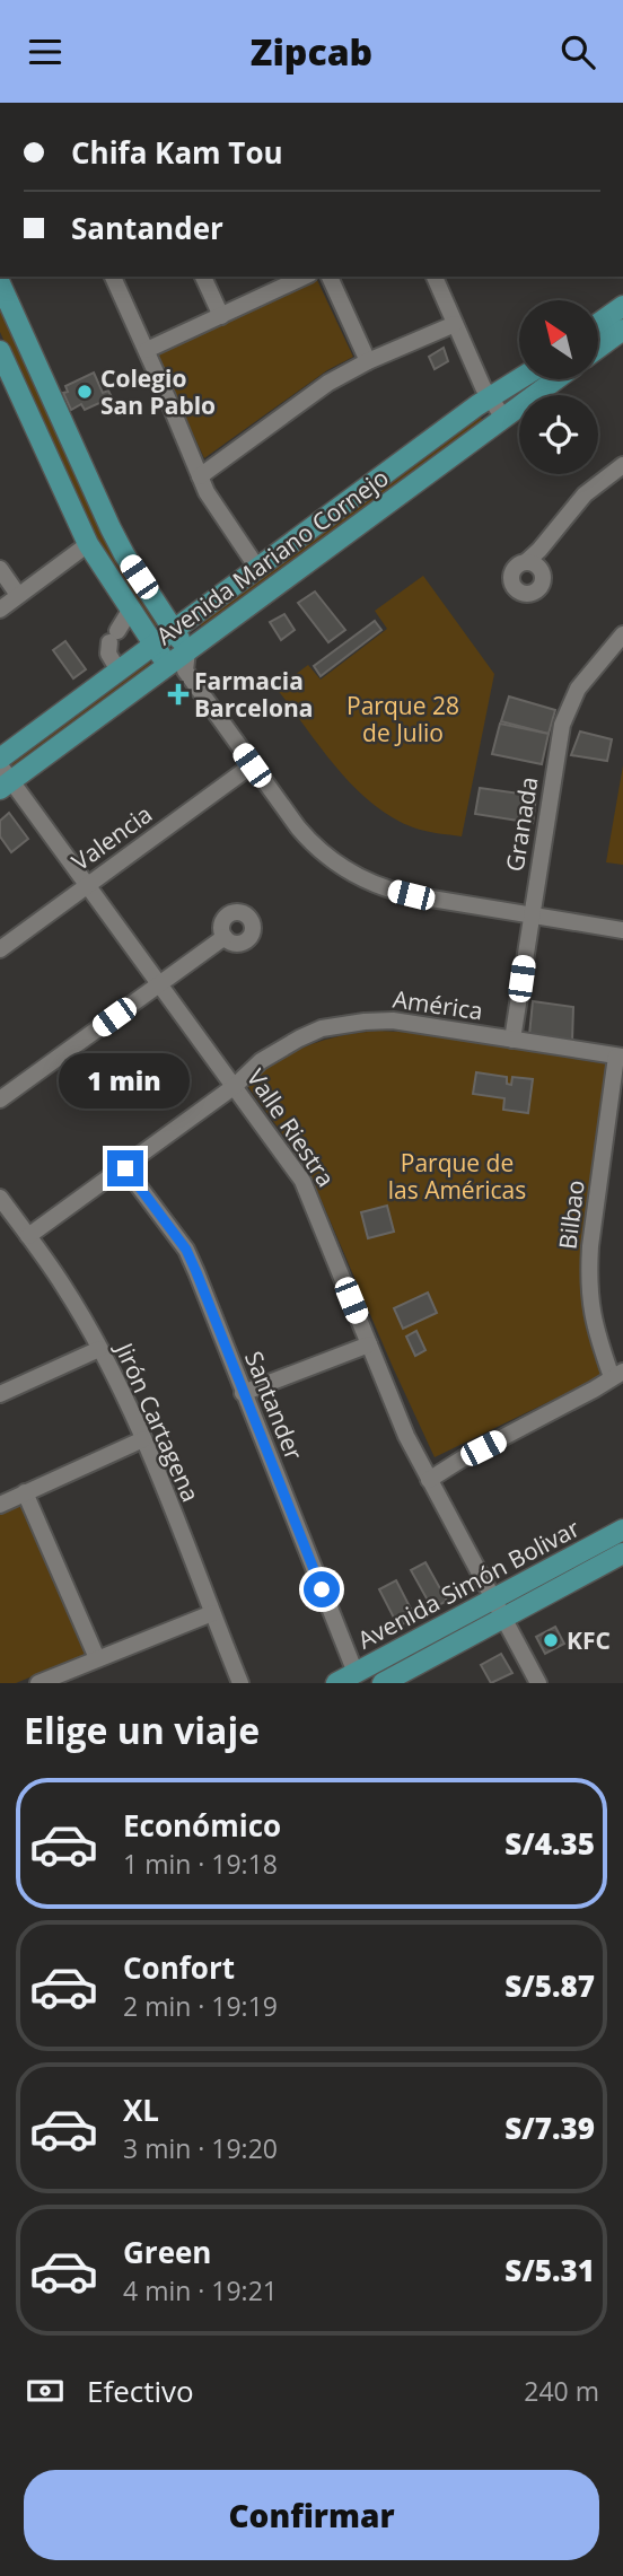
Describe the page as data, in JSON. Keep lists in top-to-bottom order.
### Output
{
  "streets": {
    "main road": ["Avenida Mariano Cornejo", "Avenida Simón Bolivar"],
    "street": [
      "Granada",
      "Valencia",
      "América",
      "Valle Riestra",
      "Bilbao",
      "Santander",
      "Jirón Cartagena"
    ]
  },
  "crossings": [
    ["Avenida Mariano Cornejo", "Valle Riestra"],
    ["Granada", "América"],
    ["Valencia", "Valle Riestra"],
    ["América", "Valle Riestra"],
    ["América", "Bilbao"],
    ["América", "Santander"],
    ["América", "Jirón Cartagena"],
    ["Valle Riestra", "Avenida Simón Bolivar"],
    ["Santander", "Avenida Simón Bolivar"]
  ],
  "parks": ["Parque 28 de Julio", "Parque de las Américas"],
  "places": {
    "other": ["Colegio San Pablo", "KFC"],
    "health": ["Farmacia Barcelona"]
  },
  "north": "top left",
  "page": {
    "header": "Zipcab",
    "banner": ["Chifa Kam Tou", "Santander"],
    "bubble": "1 min",
    "heading": "Elige un viaje",
    "list": [
      {
        "name": "Económico",
        "note": "1 min · 19:18",
        "value": "S/4.35"
      },
      {
        "name": "Confort",
        "note": "2 min · 19:19",
        "value": "S/5.87"
      },
      {
        "name": "XL",
        "note": "3 min · 19:20",
        "value": "S/7.39"
      },
      {
        "name": "Green",
        "note": "4 min · 19:21",
        "value": "S/5.31"
      }
    ],
    "pay": ["Efectivo", "240 m"],
    "buttons": "Confirmar"
  }
}
